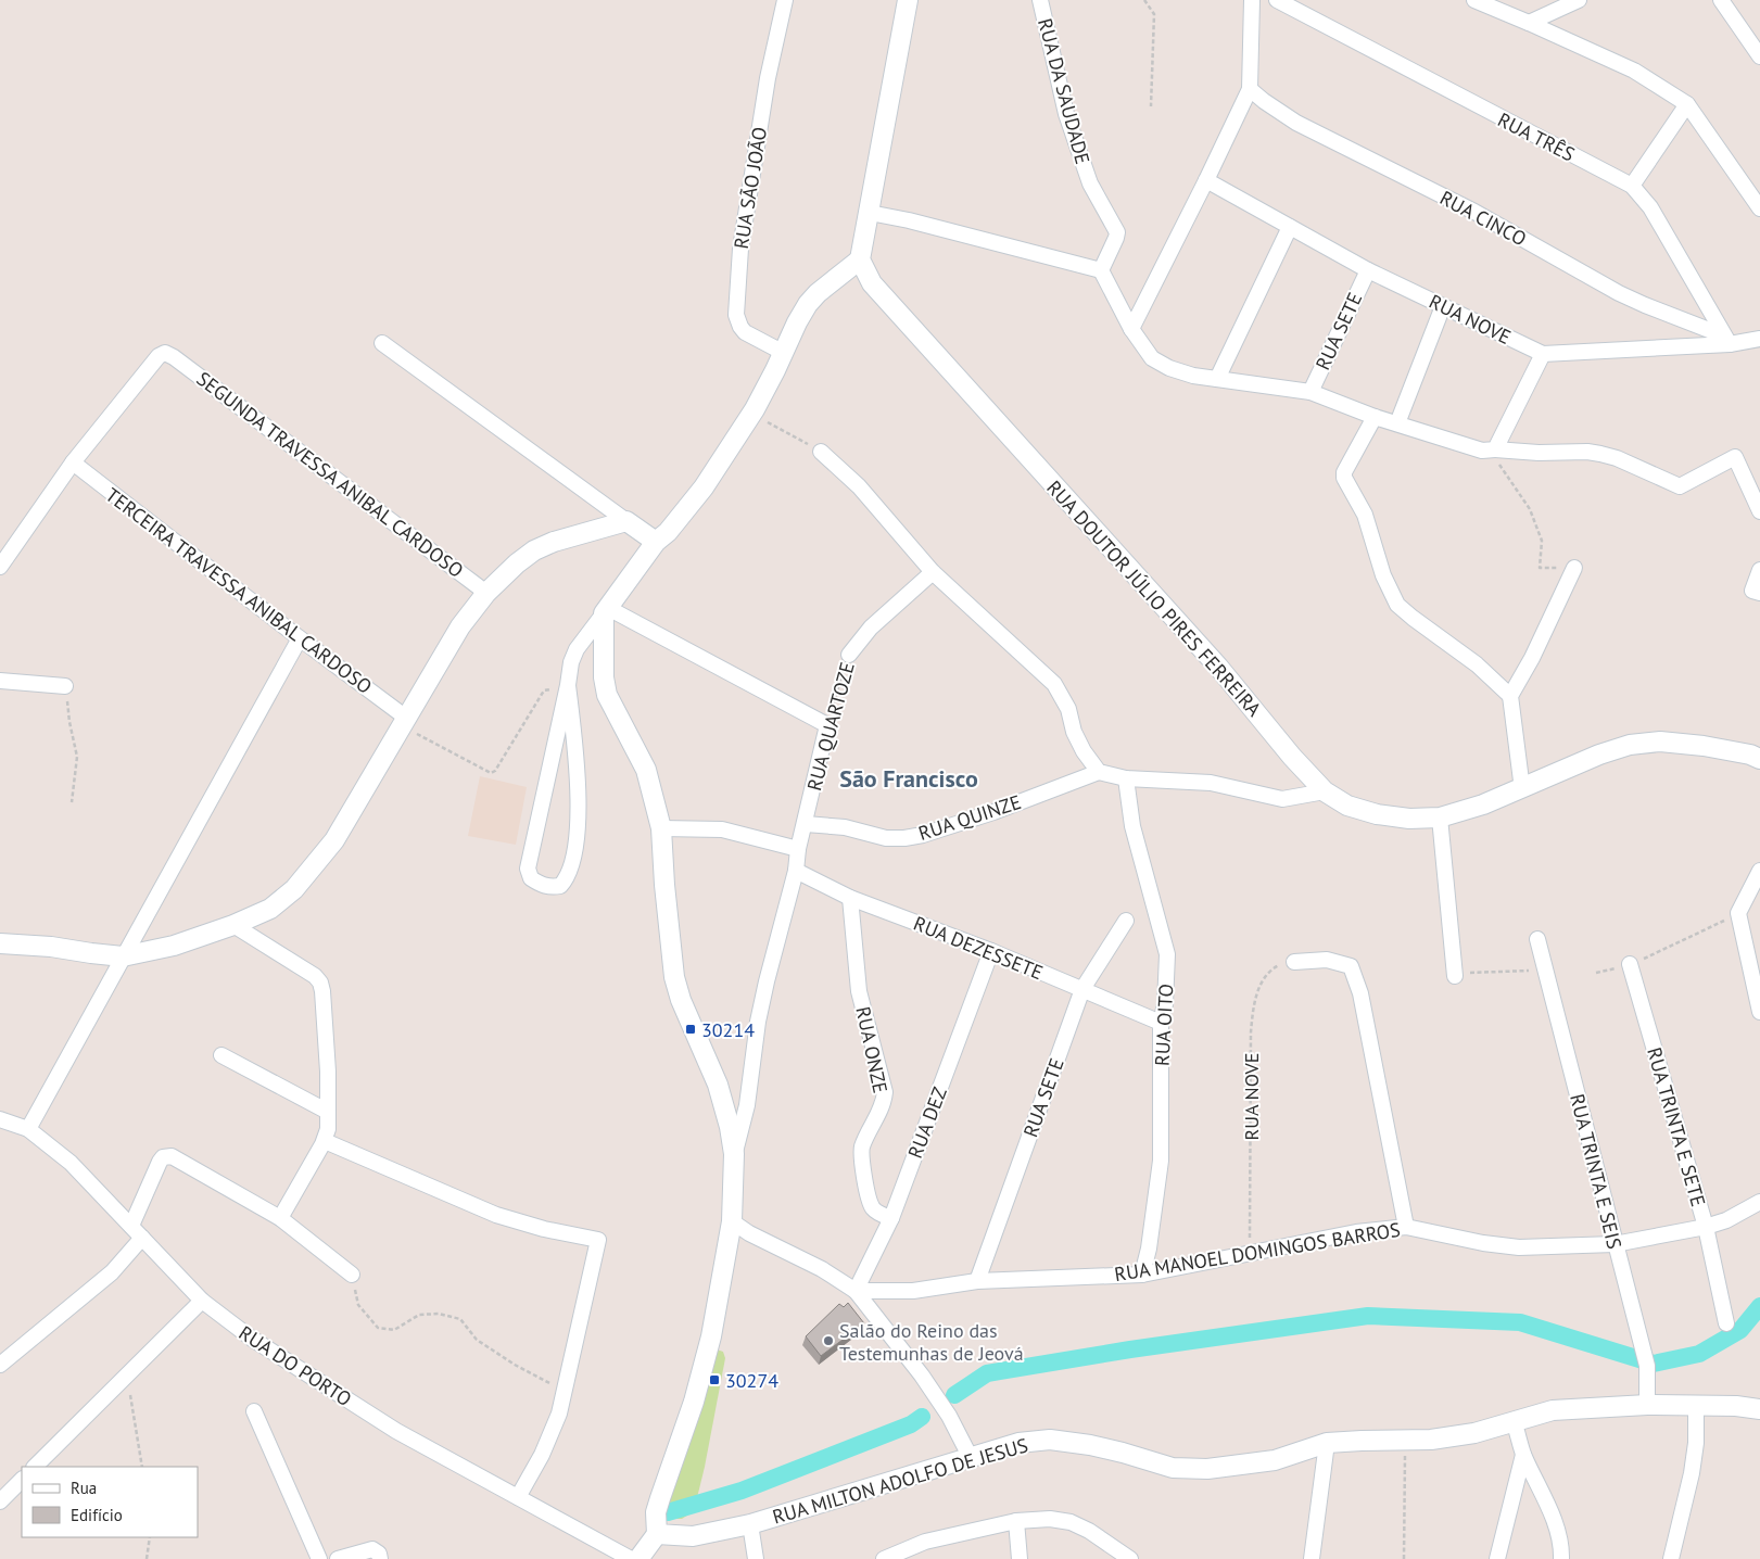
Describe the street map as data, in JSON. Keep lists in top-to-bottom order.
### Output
{
  "streets": {
    "street": [
      "RUA DA SAUDADE",
      "RUA TRÊS",
      "RUA SÃO JOÃO",
      "RUA CINCO",
      "RUA NOVE",
      "RUA SETE",
      "SEGUNDA TRAVESSA ANIBAL CARDOSO",
      "TERCEIRA TRAVESSA ANIBAL CARDOSO",
      "RUA DOUTOR JÚLIO PIRES FERREIRA",
      "RUA QUARTOZE",
      "RUA QUINZE",
      "RUA DEZESSETE",
      "RUA OITO",
      "RUA ONZE",
      "RUA DEZ",
      "RUA TRINTA E SETE",
      "RUA TRINTA E SEIS",
      "RUA MANOEL DOMINGOS BARROS",
      "RUA DO PORTO",
      "RUA MILTON ADOLFO DE JESUS"
    ]
  },
  "crossings": [
    ["RUA TRÊS", "RUA CINCO"],
    ["RUA TRÊS", "RUA NOVE"],
    ["RUA CINCO", "RUA NOVE"],
    ["RUA NOVE", "RUA SETE"],
    ["RUA NOVE", "RUA MANOEL DOMINGOS BARROS"],
    ["RUA SETE", "RUA DEZESSETE"],
    ["RUA SETE", "RUA MANOEL DOMINGOS BARROS"],
    ["SEGUNDA TRAVESSA ANIBAL CARDOSO", "TERCEIRA TRAVESSA ANIBAL CARDOSO"],
    ["RUA QUARTOZE", "RUA QUINZE"],
    ["RUA QUARTOZE", "RUA DEZESSETE"],
    ["RUA DEZESSETE", "RUA OITO"],
    ["RUA DEZESSETE", "RUA ONZE"],
    ["RUA DEZESSETE", "RUA DEZ"],
    ["RUA OITO", "RUA MANOEL DOMINGOS BARROS"],
    ["RUA ONZE", "RUA DEZ"],
    ["RUA DEZ", "RUA MANOEL DOMINGOS BARROS"],
    ["RUA TRINTA E SETE", "RUA MANOEL DOMINGOS BARROS"],
    ["RUA TRINTA E SEIS", "RUA MANOEL DOMINGOS BARROS"],
    ["RUA TRINTA E SEIS", "RUA MILTON ADOLFO DE JESUS"]
  ],
  "districts": ["São Francisco"],
  "places": {
    "transit": ["30214", "30274"],
    "other": ["Salão do Reino das Testemunhas de Jeová"]
  },
  "legend": ["Rua", "Edifício"]
}
